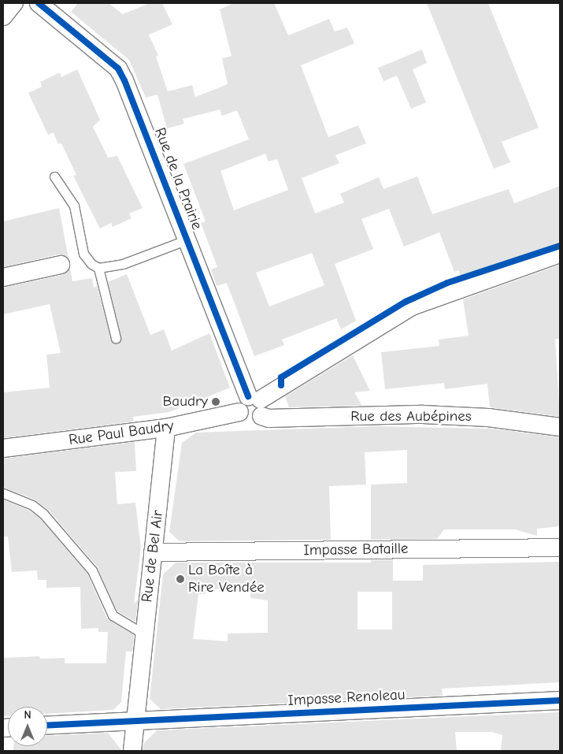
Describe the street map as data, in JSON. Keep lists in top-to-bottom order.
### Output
{
  "streets": {
    "street": [
      "Rue de la Prairie",
      "Rue des Aubépines",
      "Rue Paul Baudry",
      "Impasse Bataille",
      "Rue de Bel Air",
      "Impasse Renoleau"
    ]
  },
  "crossings": [
    ["Rue de la Prairie", "Rue des Aubépines"],
    ["Rue des Aubépines", "Rue Paul Baudry"],
    ["Rue Paul Baudry", "Rue de Bel Air"],
    ["Impasse Bataille", "Rue de Bel Air"],
    ["Rue de Bel Air", "Impasse Renoleau"]
  ],
  "places": ["Baudry", "La Boîte à Rire Vendée"],
  "north": "top"
}
